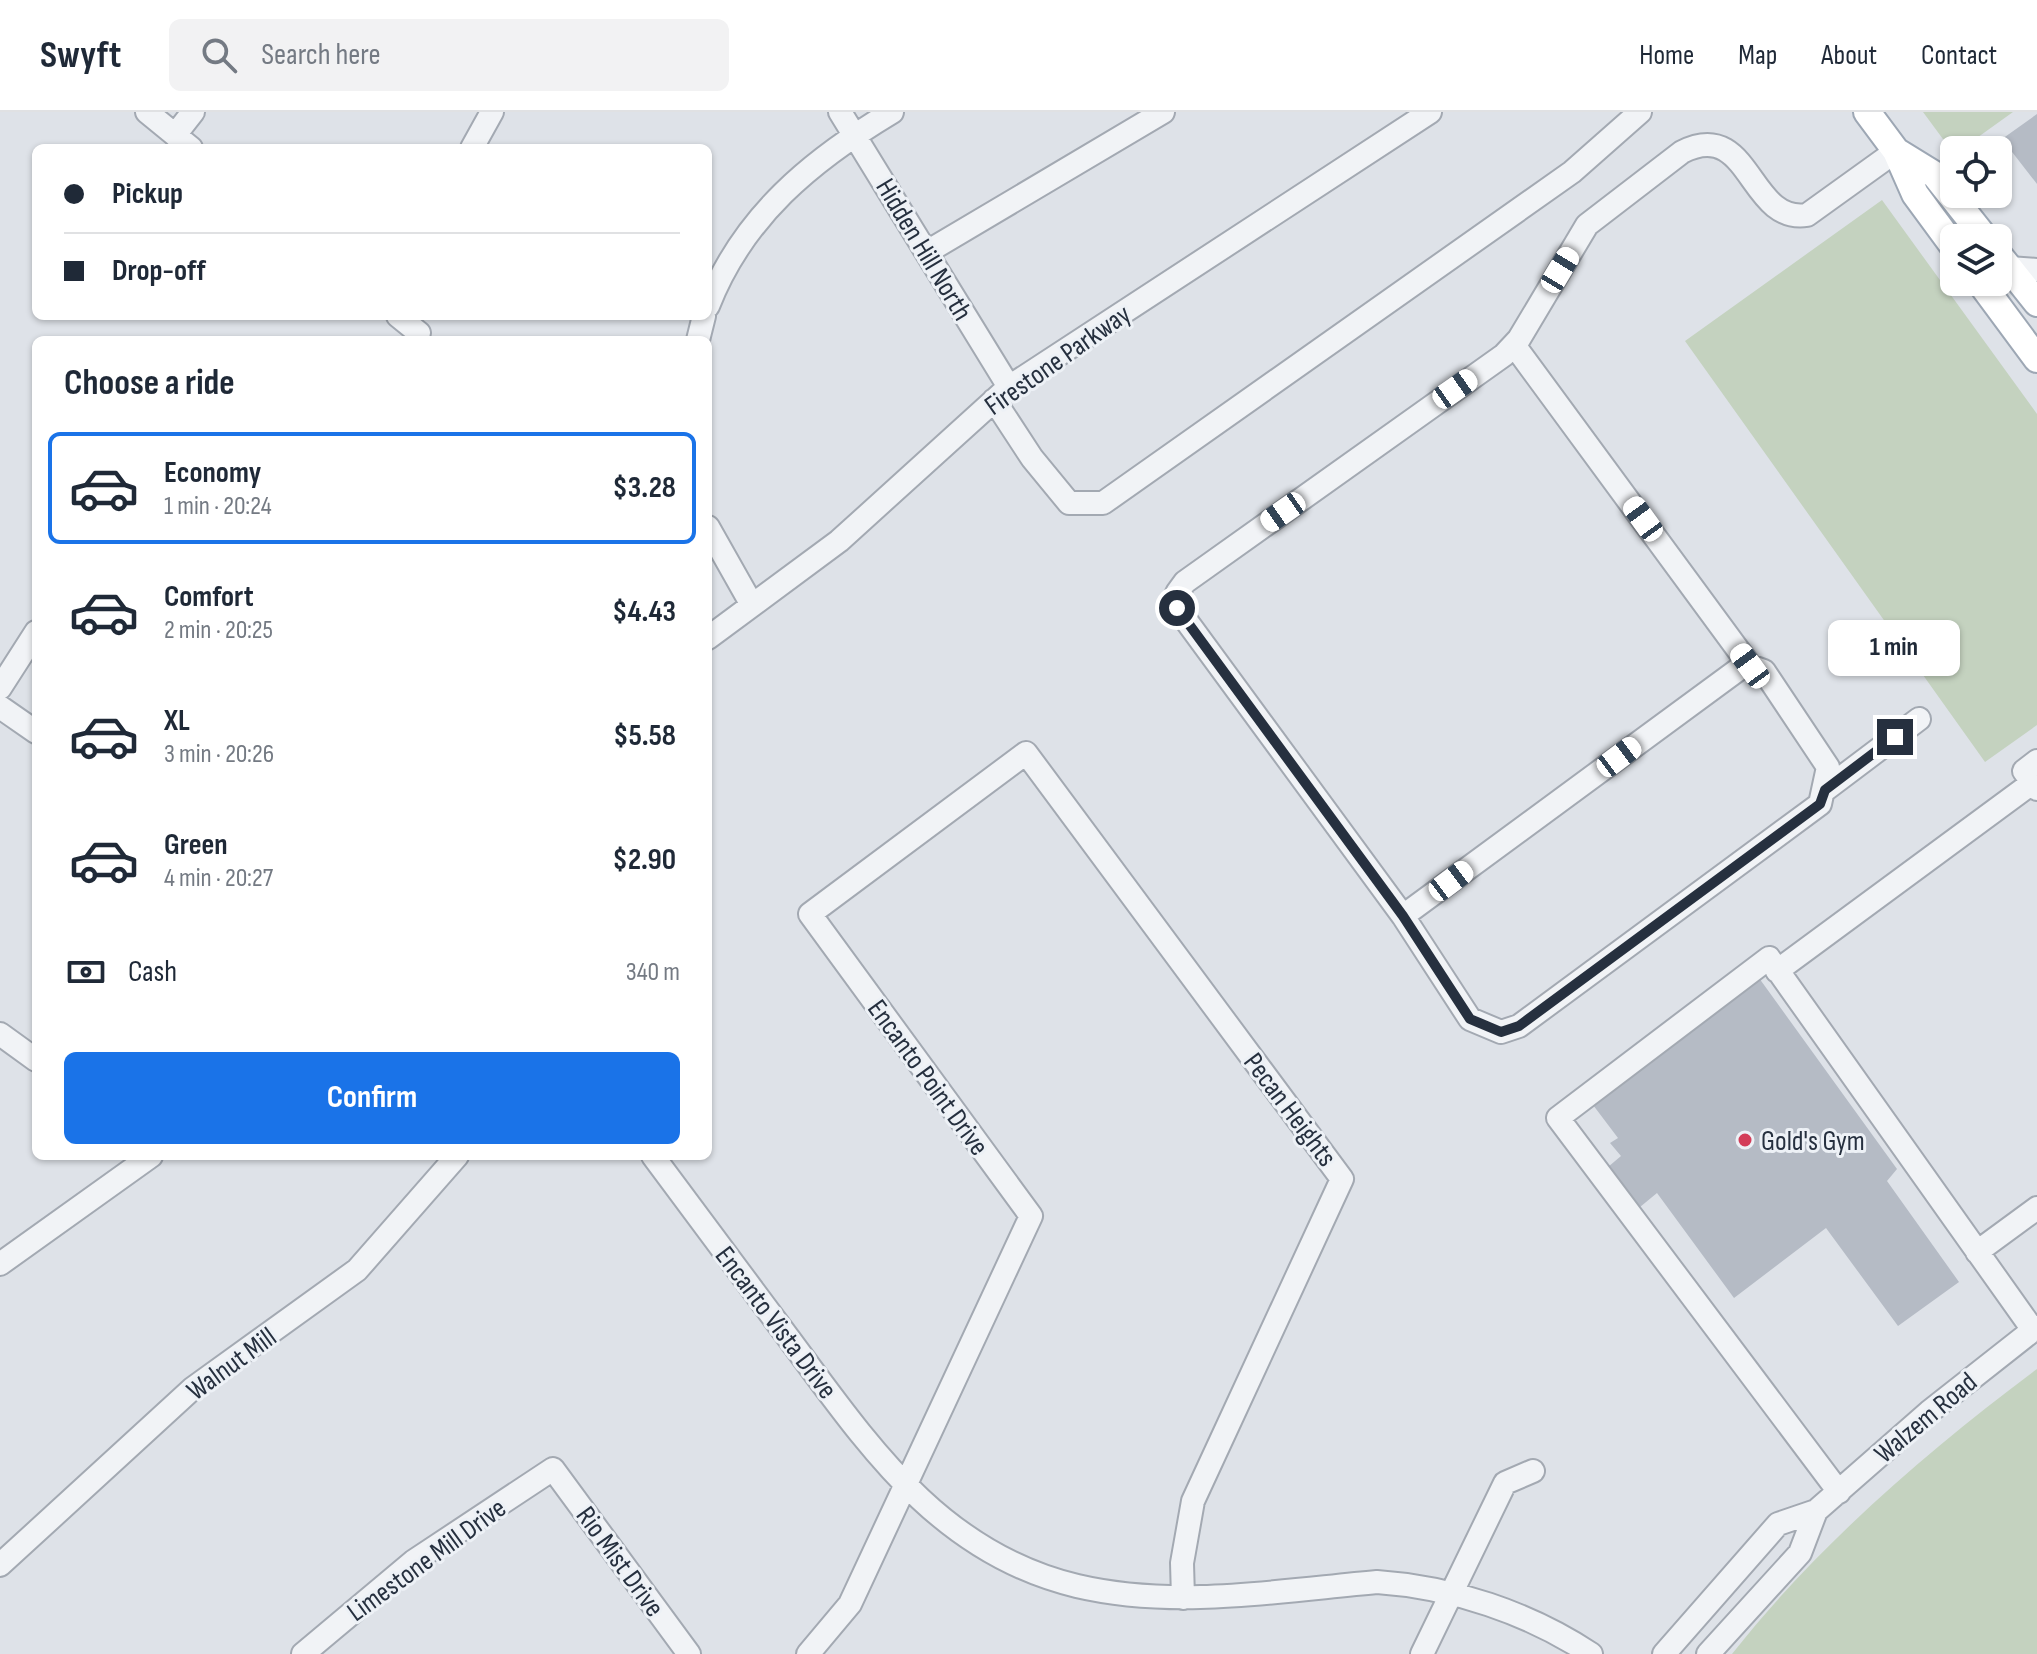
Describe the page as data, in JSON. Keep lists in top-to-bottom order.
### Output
{
  "streets": {
    "street": [
      "Hidden Hill North",
      "Firestone Parkway",
      "Encanto Point Drive",
      "Pecan Heights",
      "Encanto Vista Drive",
      "Walnut Mill",
      "Walzem Road",
      "Limestone Mill Drive",
      "Rio Mist Drive"
    ]
  },
  "crossings": [
    ["Hidden Hill North", "Firestone Parkway"],
    ["Encanto Point Drive", "Pecan Heights"],
    ["Encanto Point Drive", "Encanto Vista Drive"],
    ["Limestone Mill Drive", "Rio Mist Drive"]
  ],
  "places": ["Gold's Gym"],
  "page": {
    "header": "Swyft",
    "search": "Search here",
    "nav": [
      "Home",
      "Map",
      "About",
      "Contact"
    ],
    "banner": ["Pickup", "Drop-off"],
    "heading": "Choose a ride",
    "list": [
      {
        "name": "Economy",
        "note": "1 min · 20:24",
        "value": "$3.28"
      },
      {
        "name": "Comfort",
        "note": "2 min · 20:25",
        "value": "$4.43"
      },
      {
        "name": "XL",
        "note": "3 min · 20:26",
        "value": "$5.58"
      },
      {
        "name": "Green",
        "note": "4 min · 20:27",
        "value": "$2.90"
      }
    ],
    "bubble": "1 min",
    "pay": ["Cash", "340 m"],
    "buttons": "Confirm"
  }
}
